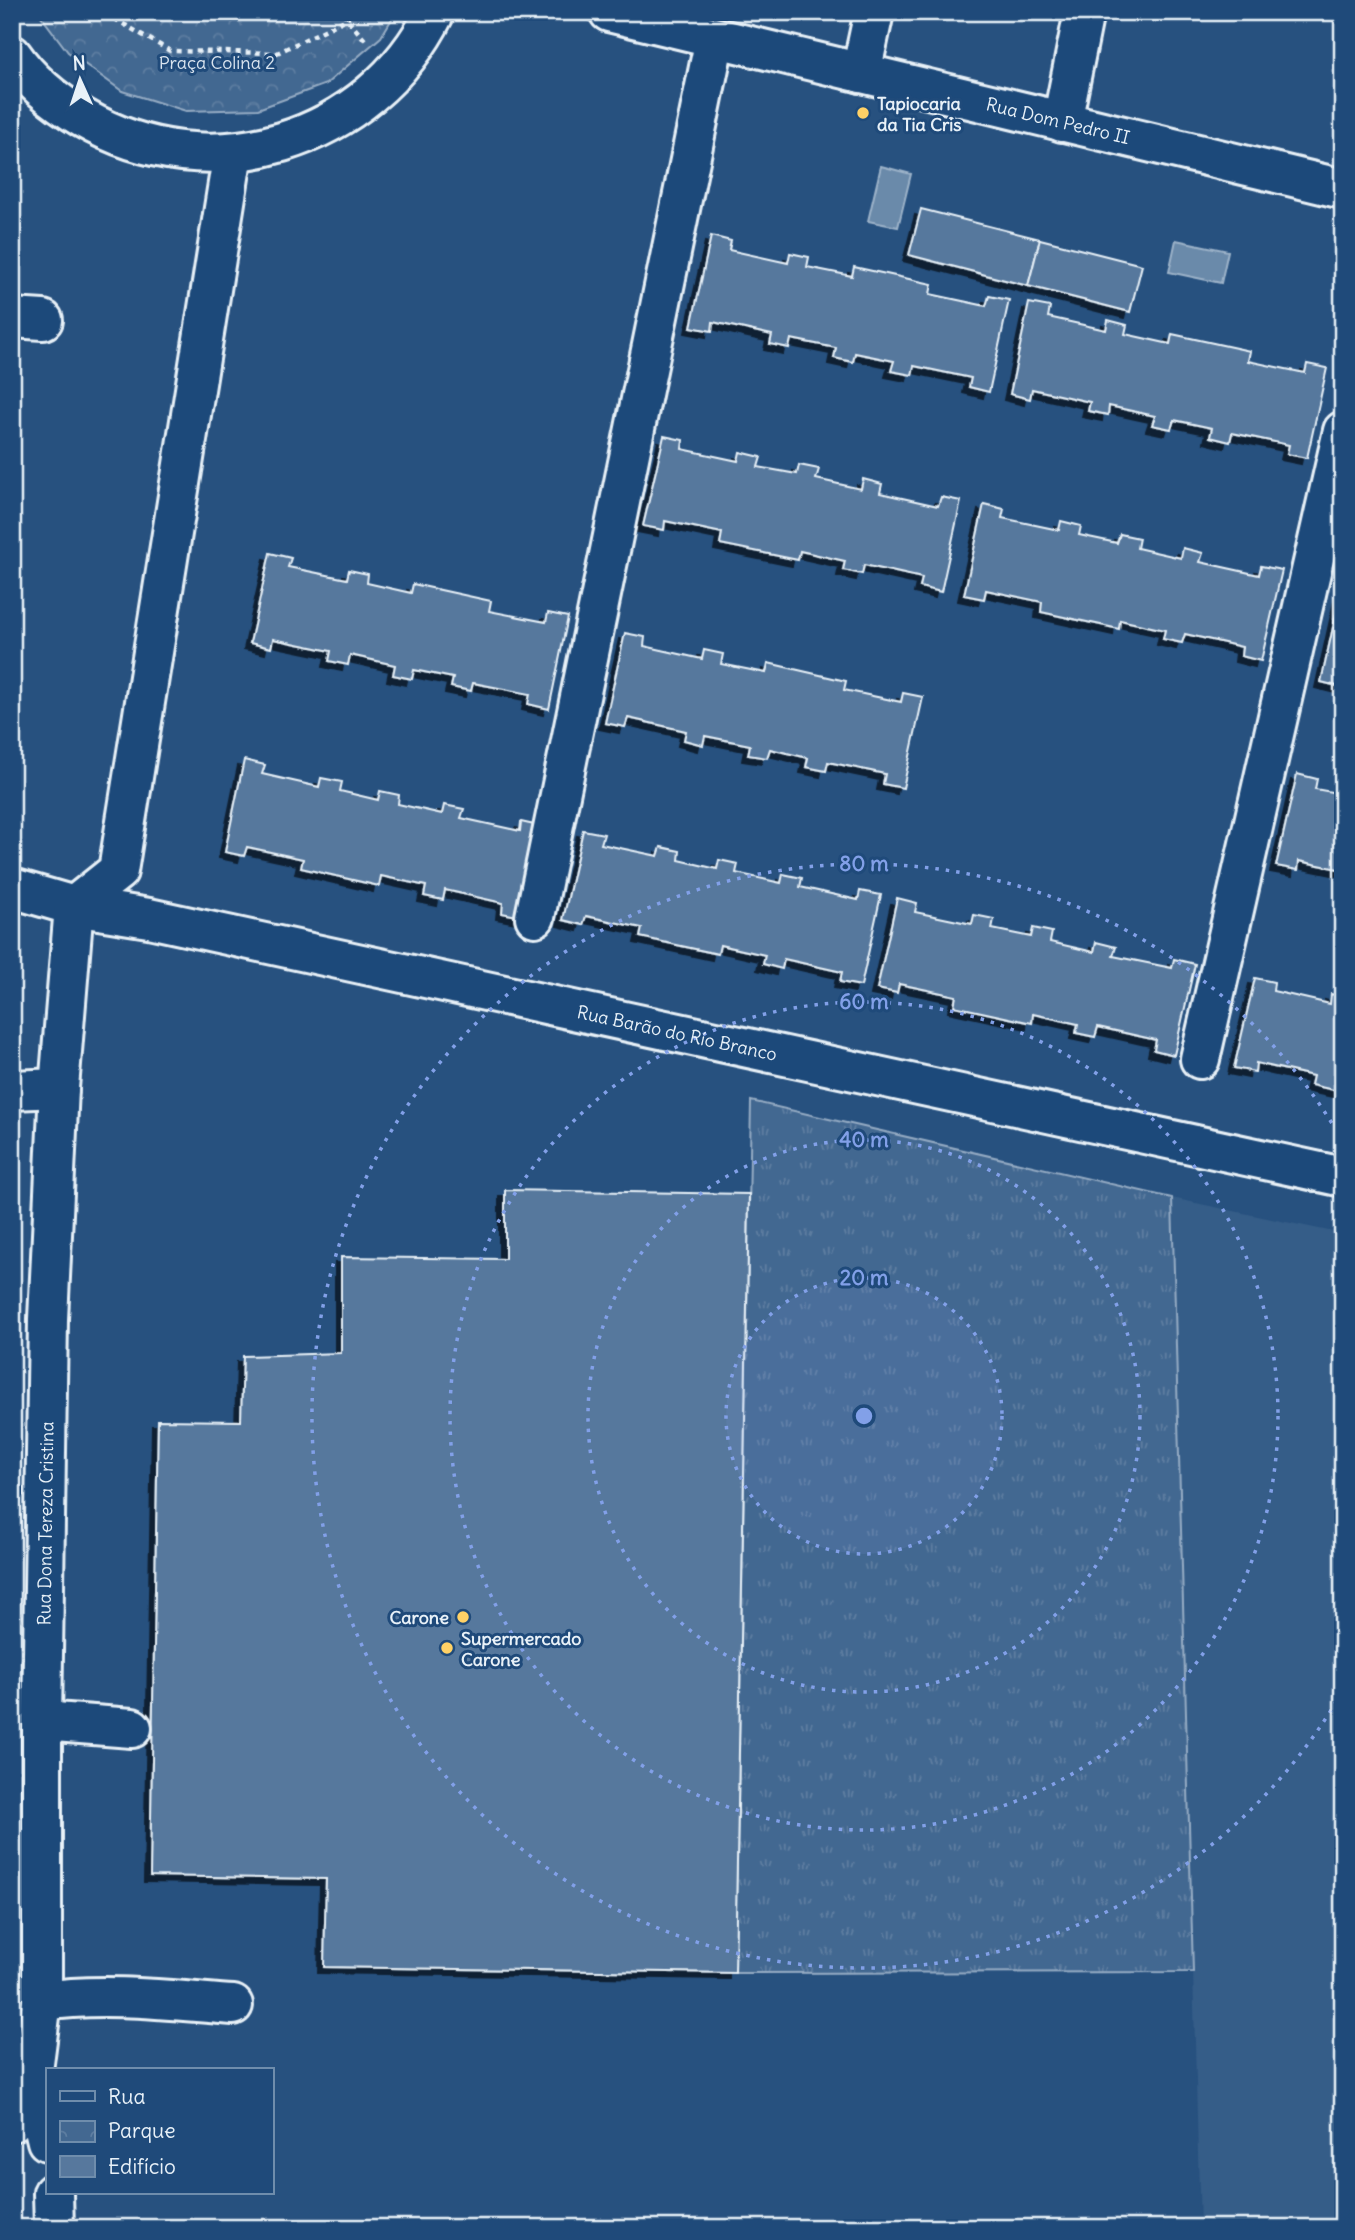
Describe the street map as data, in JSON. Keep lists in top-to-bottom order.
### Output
{
  "streets": {
    "street": ["Rua Dom Pedro II", "Rua Barão do Río Branco", "Rua Dona Tereza Cristina"]
  },
  "crossings": [
    ["Rua Barão do Río Branco", "Rua Dona Tereza Cristina"]
  ],
  "parks": ["Praça Colina 2"],
  "places": ["Tapiocaria da Tia Cris", "Carone", "Supermercado Carone"],
  "legend": ["Rua", "Parque", "Edifício"],
  "north": "top",
  "rings": [
    "80 m",
    "60 m",
    "40 m",
    "20 m"
  ]
}
